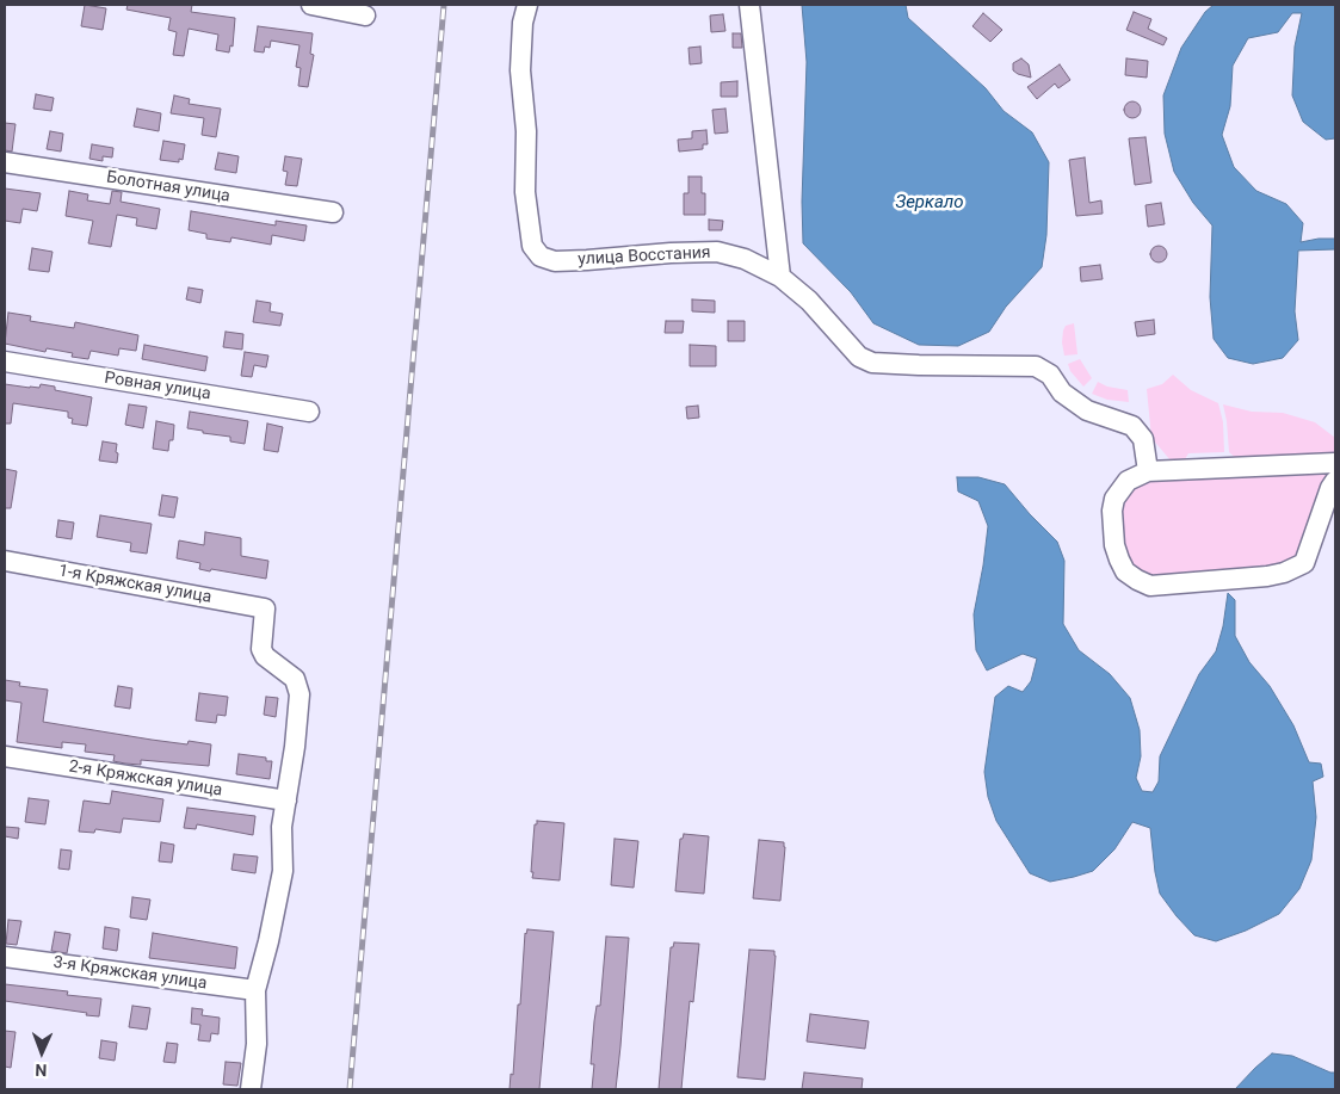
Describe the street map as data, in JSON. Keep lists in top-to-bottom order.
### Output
{
  "streets": {
    "street": [
      "Болотная улица",
      "улица Восстания",
      "Ровная улица",
      "1-я Кряжская улица",
      "2-я Кряжская улица",
      "3-я Кряжская улица"
    ]
  },
  "crossings": [
    ["1-я Кряжская улица", "2-я Кряжская улица"]
  ],
  "water": ["Зеркало"],
  "north": "bottom"
}
